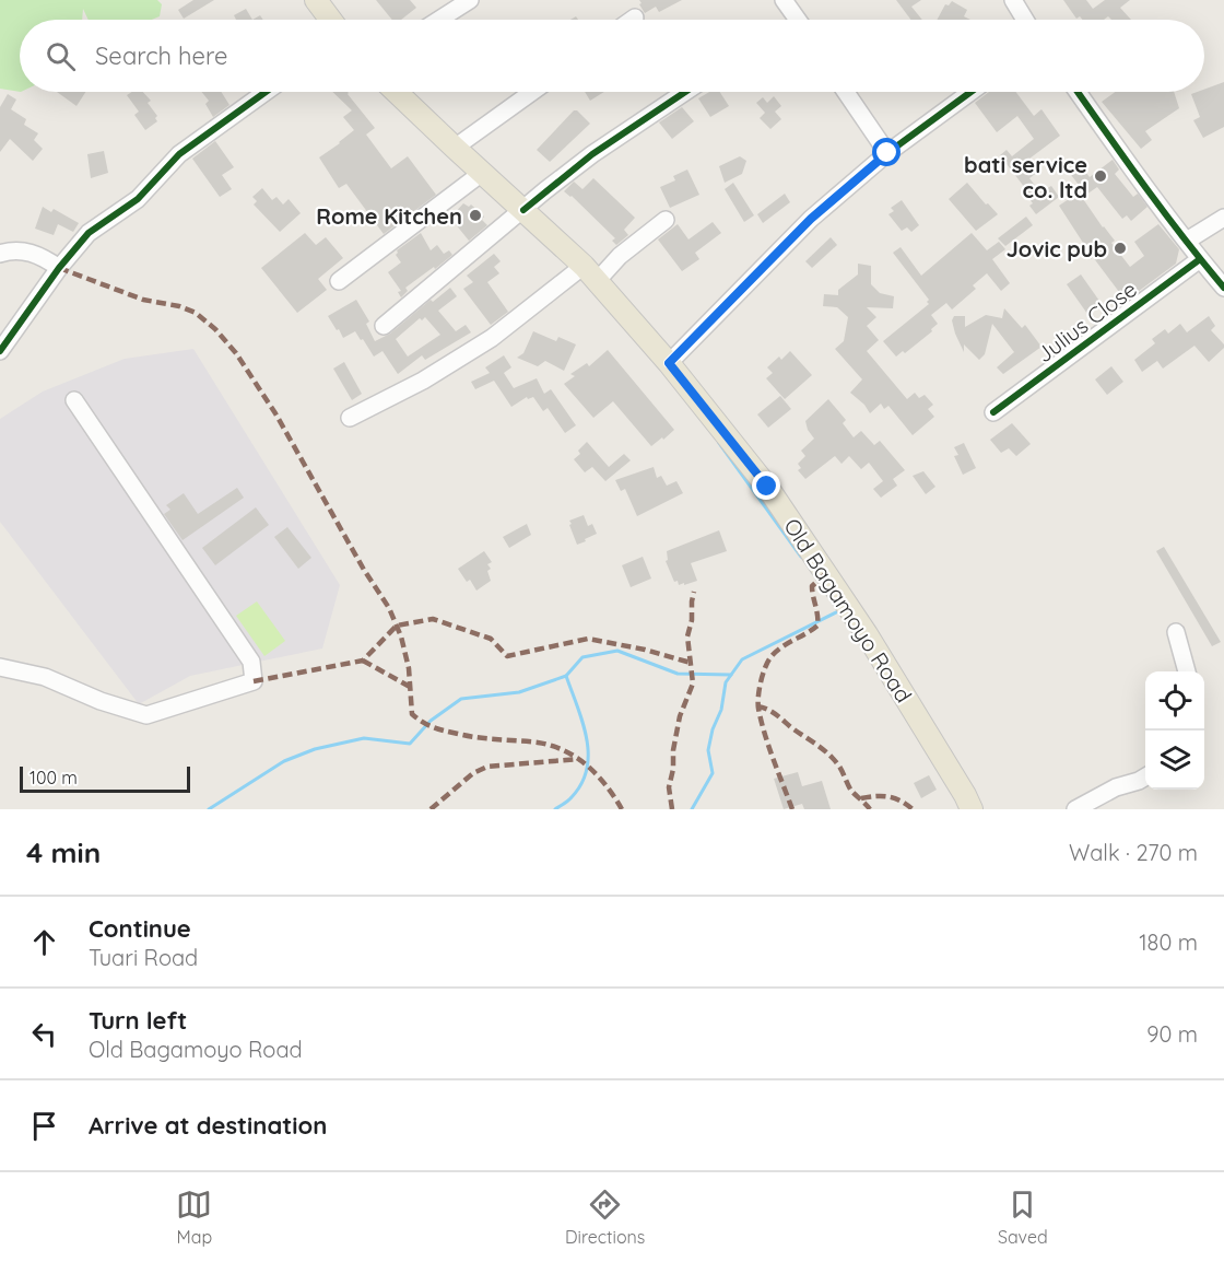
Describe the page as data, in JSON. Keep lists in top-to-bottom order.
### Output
{
  "streets": {
    "main road": ["Old Bagamoyo Road"],
    "street": ["Julius Close"]
  },
  "places": ["bati service co. ltd", "Rome Kitchen", "Jovic pub"],
  "scale_bar": "100 m",
  "page": {
    "search": "Search here",
    "scale": "100 m",
    "heading": ["4 min", "Walk · 270 m"],
    "list": [
      ["Continue", "Tuari Road", "180 m"],
      ["Turn left", "Old Bagamoyo Road", "90 m"],
      "Arrive at destination"
    ],
    "nav": ["Map", "Directions", "Saved"]
  }
}
